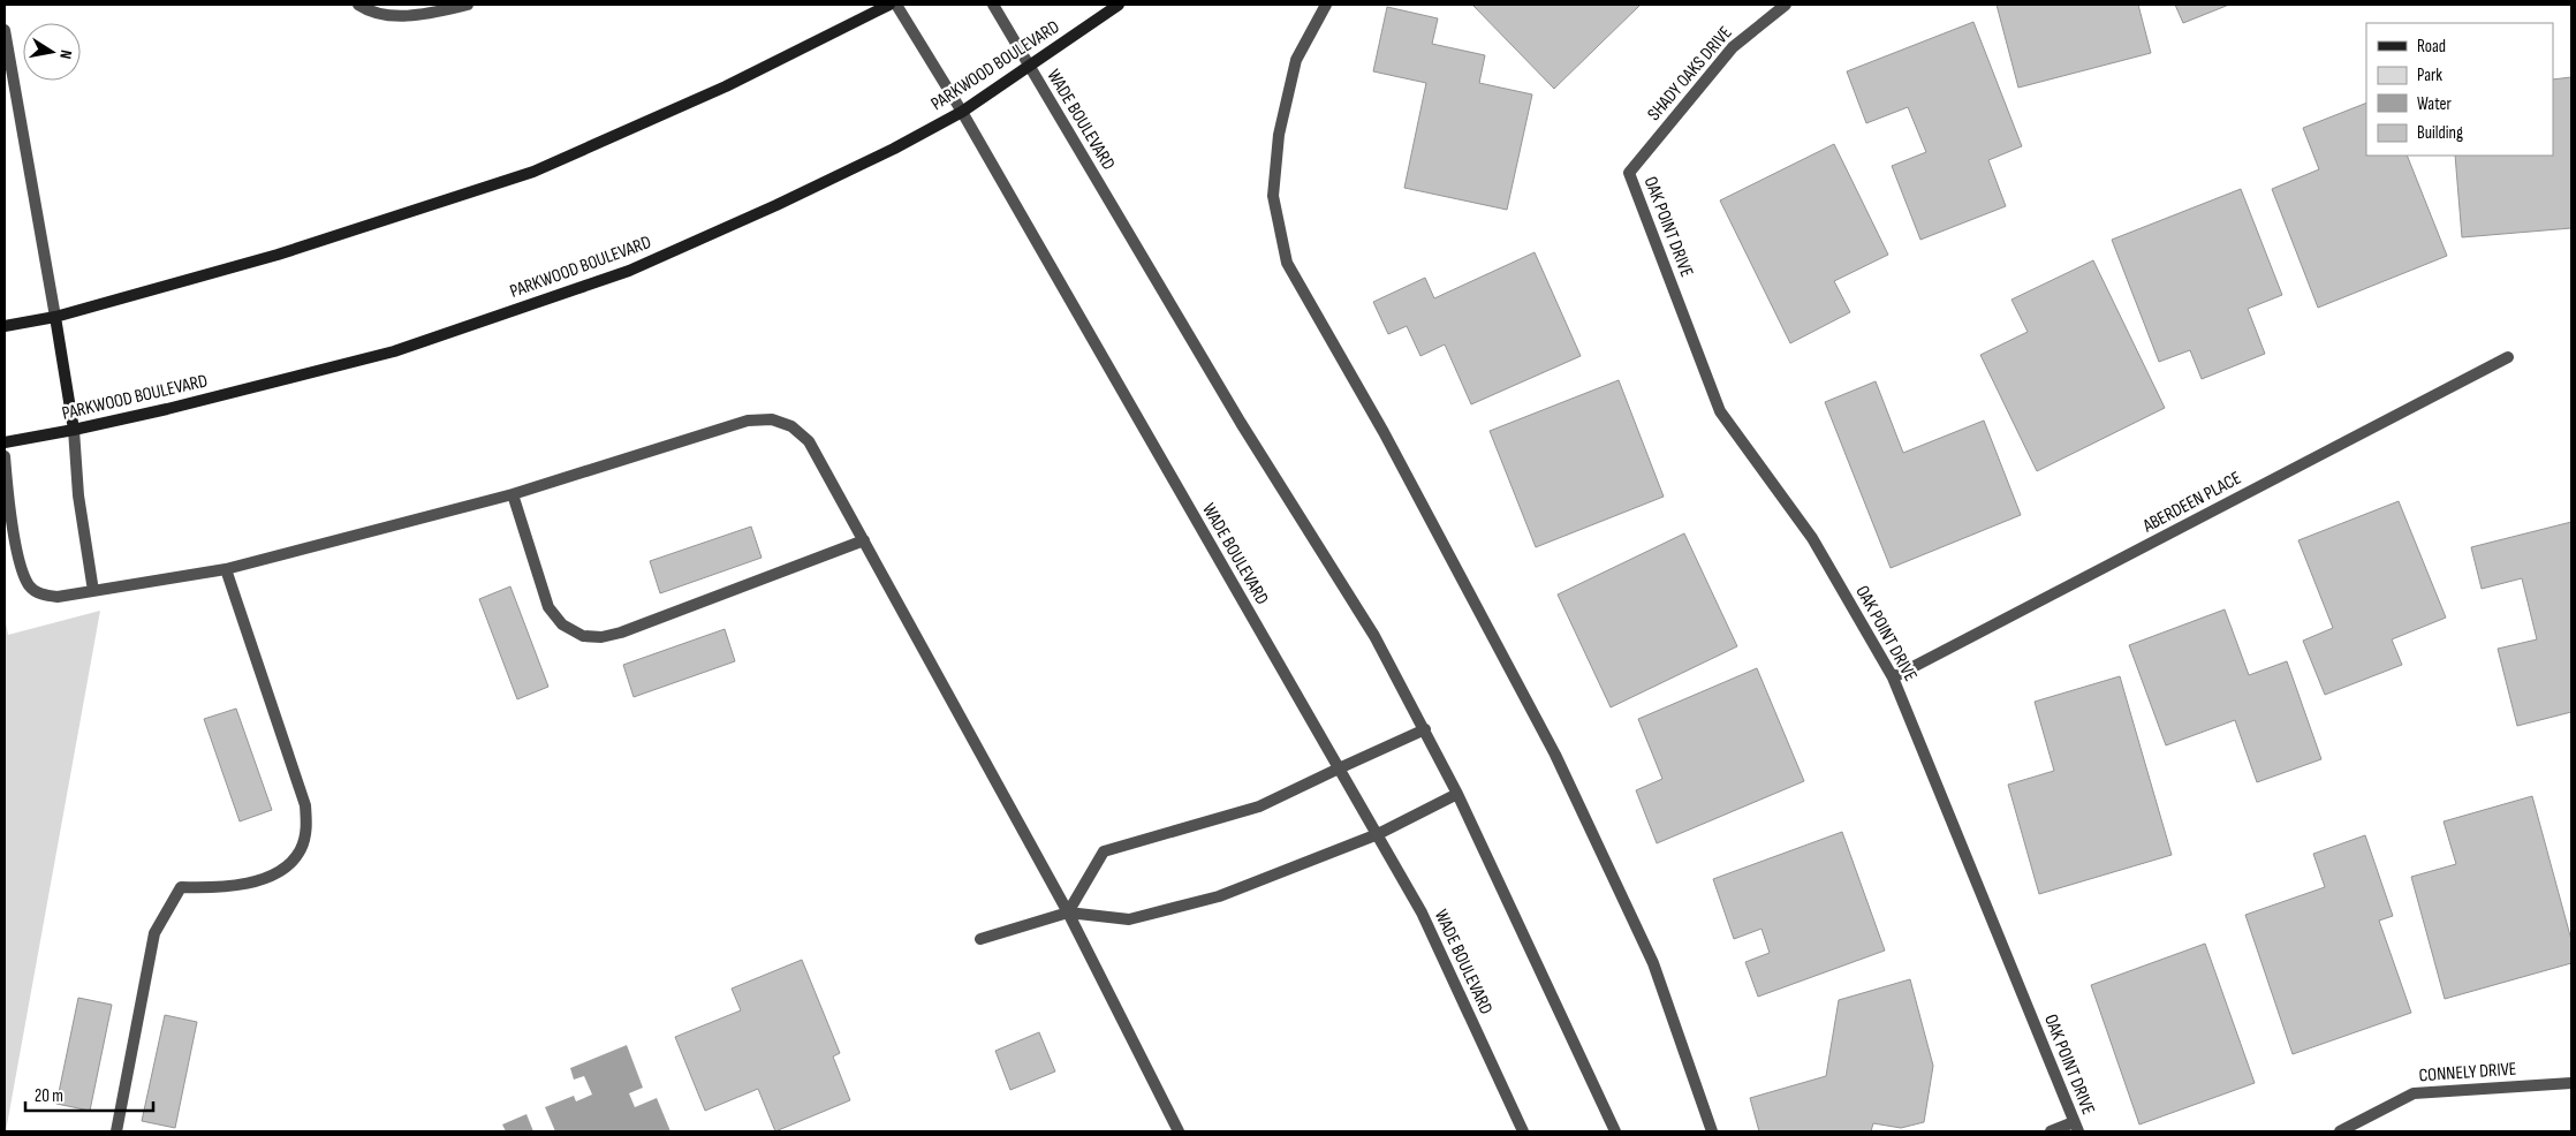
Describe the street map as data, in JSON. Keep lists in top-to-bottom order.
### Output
{
  "streets": {
    "main road": ["PARKWOOD BOULEVARD"],
    "street": [
      "SHADY OAKS DRIVE",
      "WADE BOULEVARD",
      "OAK POINT DRIVE",
      "ABERDEEN PLACE",
      "CONNELY DRIVE"
    ]
  },
  "crossings": [
    ["PARKWOOD BOULEVARD", "WADE BOULEVARD"],
    ["SHADY OAKS DRIVE", "OAK POINT DRIVE"],
    ["OAK POINT DRIVE", "ABERDEEN PLACE"]
  ],
  "legend": [
    "Road",
    "Park",
    "Water",
    "Building"
  ],
  "scale_bar": "20 m",
  "north": "right"
}
